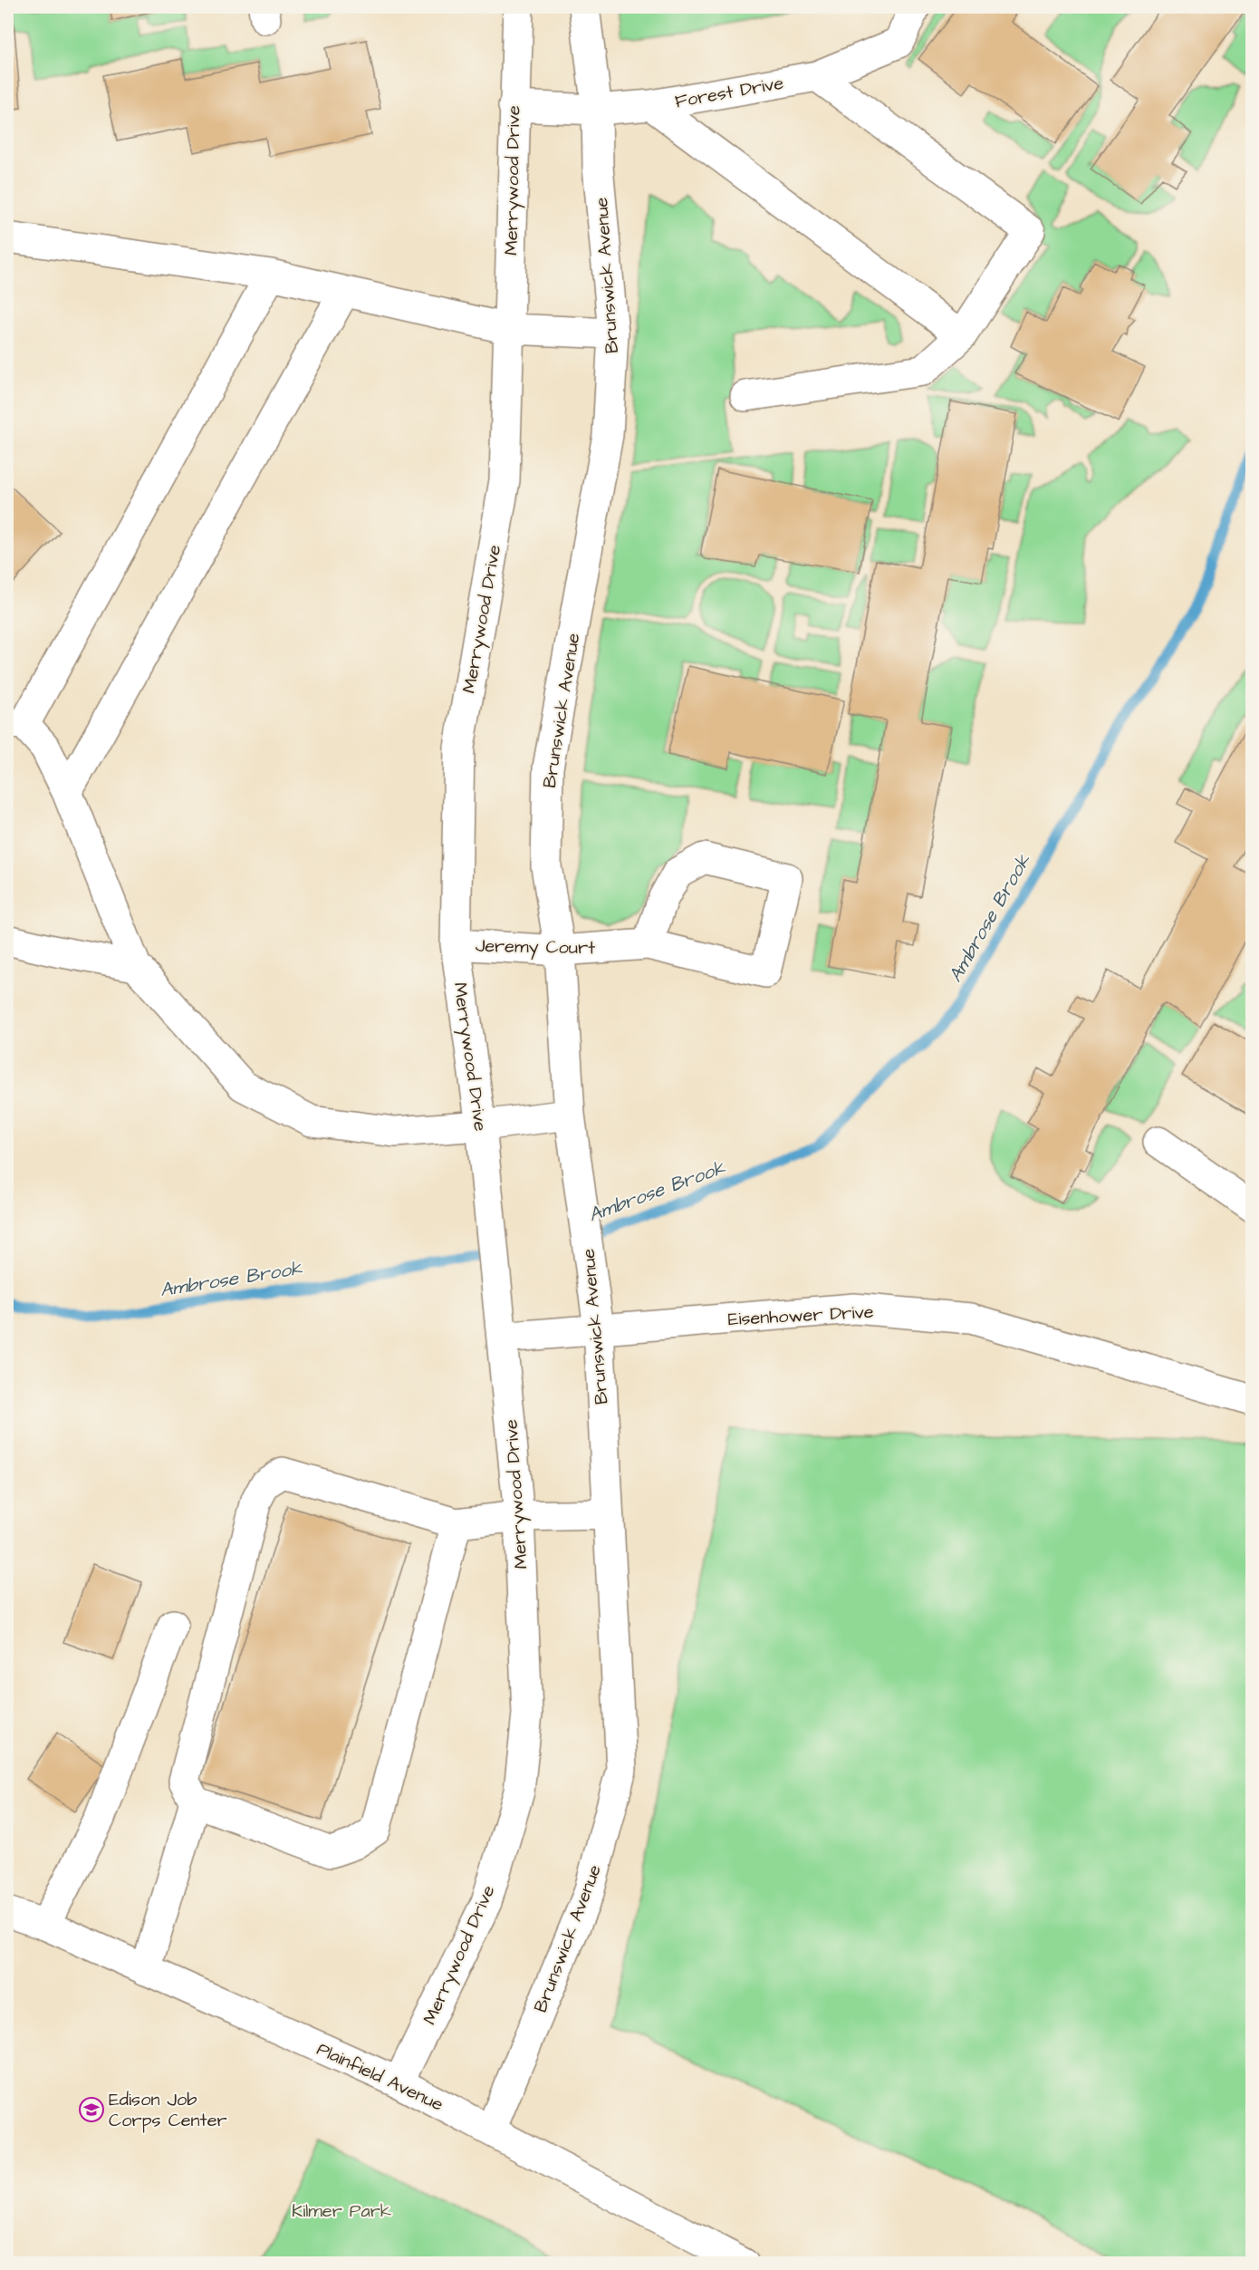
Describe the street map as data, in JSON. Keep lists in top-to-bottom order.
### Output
{
  "streets": {
    "street": [
      "Forest Drive",
      "Merrywood Drive",
      "Brunswick Avenue",
      "Jeremy Court",
      "Eisenhower Drive",
      "Plainfield Avenue"
    ]
  },
  "crossings": [
    ["Forest Drive", "Merrywood Drive"],
    ["Forest Drive", "Brunswick Avenue"],
    ["Merrywood Drive", "Jeremy Court"],
    ["Merrywood Drive", "Eisenhower Drive"],
    ["Merrywood Drive", "Plainfield Avenue"],
    ["Brunswick Avenue", "Jeremy Court"],
    ["Brunswick Avenue", "Eisenhower Drive"],
    ["Brunswick Avenue", "Plainfield Avenue"]
  ],
  "water": ["Ambrose Brook"],
  "parks": ["Kilmer Park"],
  "places": {
    "school or university": ["Edison Job Corps Center"]
  }
}
